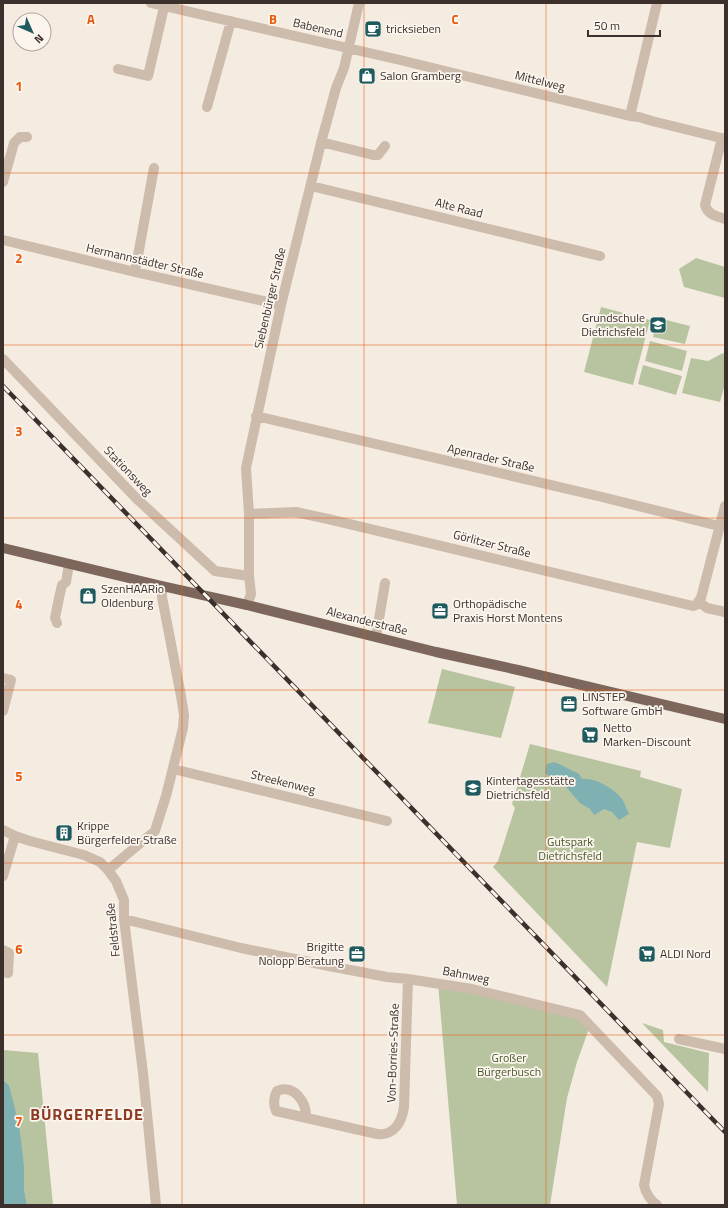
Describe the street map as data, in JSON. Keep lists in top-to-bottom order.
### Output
{
  "streets": {
    "main road": ["Alexanderstraße"],
    "street": [
      "Babenend",
      "Mittelweg",
      "Alte Raad",
      "Hermannstädter Straße",
      "Siebenbürger Straße",
      "Apenrader Straße",
      "Stationsweg",
      "Görlitzer Straße",
      "Streekenweg",
      "Feldstraße",
      "Bahnweg",
      "Von-Borries-Straße"
    ]
  },
  "crossings": [
    ["Babenend", "Mittelweg"],
    ["Babenend", "Siebenbürger Straße"],
    ["Mittelweg", "Siebenbürger Straße"],
    ["Alte Raad", "Siebenbürger Straße"],
    ["Hermannstädter Straße", "Siebenbürger Straße"],
    ["Siebenbürger Straße", "Apenrader Straße"],
    ["Siebenbürger Straße", "Stationsweg"],
    ["Siebenbürger Straße", "Görlitzer Straße"],
    ["Siebenbürger Straße", "Alexanderstraße"],
    ["Feldstraße", "Bahnweg"],
    ["Bahnweg", "Von-Borries-Straße"]
  ],
  "districts": ["BÜRGERFELDE"],
  "parks": ["Gutspark Dietrichsfeld", "Großer Bürgerbusch"],
  "places": {
    "cafe": ["tricksieben"],
    "shop": ["Salon Gramberg", "SzenHAARio Oldenburg"],
    "school or university": ["Grundschule Dietrichsfeld", "Kintertagesstätte Dietrichsfeld"],
    "office": ["Orthopädische Praxis Horst Montens", "LINSTEP Software GmbH", "Brigitte Nolopp Beratung"],
    "supermarket": ["Netto Marken-Discount", "ALDI Nord"],
    "building": ["Krippe Bürgerfelder Straße"]
  },
  "scale_bar": "50 m",
  "north": "bottom right",
  "grid": {
    "columns": ["A", "B", "C"],
    "rows": [
      "1",
      "2",
      "3",
      "4",
      "5",
      "6",
      "7"
    ]
  }
}
